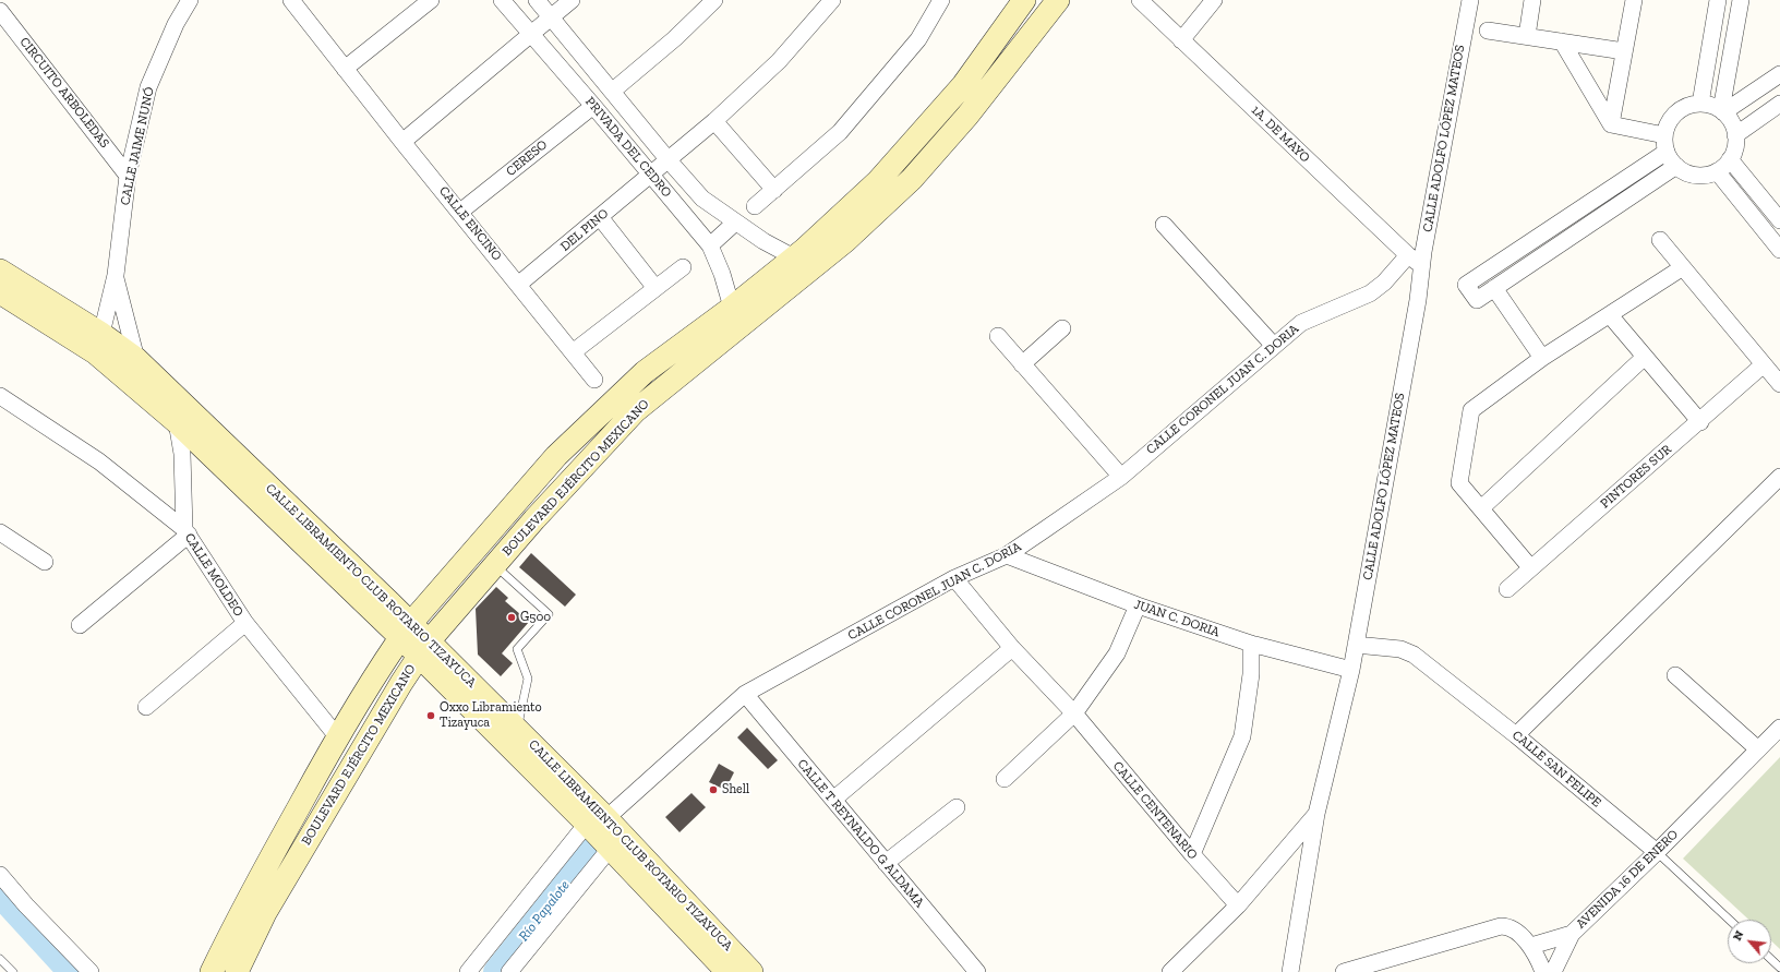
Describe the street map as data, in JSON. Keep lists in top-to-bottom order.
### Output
{
  "streets": {
    "main road": ["BOULEVARD EJÉRCITO MEXICANO", "CALLE LIBRAMIENTO CLUB ROTARIO TIZAYUCA"],
    "street": [
      "CIRCUITO ARBOLEDAS",
      "1A. DE MAYO",
      "CALLE ADOLFO LÓPEZ MATEOS",
      "CALLE JAIME NUNÓ",
      "PRIVADA DEL CEDRO",
      "CERESO",
      "CALLE ENCINO",
      "DEL PINO",
      "CALLE CORONEL JUAN C. DORIA",
      "PINTORES SUR",
      "CALLE MOLDEO",
      "JUAN C. DORIA",
      "CALLE SAN FELIPE",
      "CALLE CENTENARIO",
      "CALLE T REYNALDO G ALDAMA",
      "AVENIDA 16 DE ENERO"
    ]
  },
  "crossings": [
    ["CIRCUITO ARBOLEDAS", "CALLE JAIME NUNÓ"],
    ["1A. DE MAYO", "CALLE ADOLFO LÓPEZ MATEOS"],
    ["1A. DE MAYO", "CALLE CORONEL JUAN C. DORIA"],
    ["CALLE ADOLFO LÓPEZ MATEOS", "JUAN C. DORIA"],
    ["CALLE ADOLFO LÓPEZ MATEOS", "CALLE SAN FELIPE"],
    ["CALLE JAIME NUNÓ", "CALLE LIBRAMIENTO CLUB ROTARIO TIZAYUCA"],
    ["PRIVADA DEL CEDRO", "CERESO"],
    ["PRIVADA DEL CEDRO", "DEL PINO"],
    ["PRIVADA DEL CEDRO", "BOULEVARD EJÉRCITO MEXICANO"],
    ["CERESO", "CALLE ENCINO"],
    ["CALLE ENCINO", "DEL PINO"],
    ["CALLE CORONEL JUAN C. DORIA", "CALLE LIBRAMIENTO CLUB ROTARIO TIZAYUCA"],
    ["CALLE CORONEL JUAN C. DORIA", "JUAN C. DORIA"],
    ["CALLE CORONEL JUAN C. DORIA", "CALLE CENTENARIO"],
    ["CALLE CORONEL JUAN C. DORIA", "CALLE T REYNALDO G ALDAMA"],
    ["BOULEVARD EJÉRCITO MEXICANO", "CALLE MOLDEO"],
    ["BOULEVARD EJÉRCITO MEXICANO", "CALLE LIBRAMIENTO CLUB ROTARIO TIZAYUCA"],
    ["CALLE SAN FELIPE", "AVENIDA 16 DE ENERO"]
  ],
  "water": ["Río Papalote"],
  "places": ["G500", "Oxxo Libramiento Tizayuca", "Shell"],
  "north": "top left"
}
